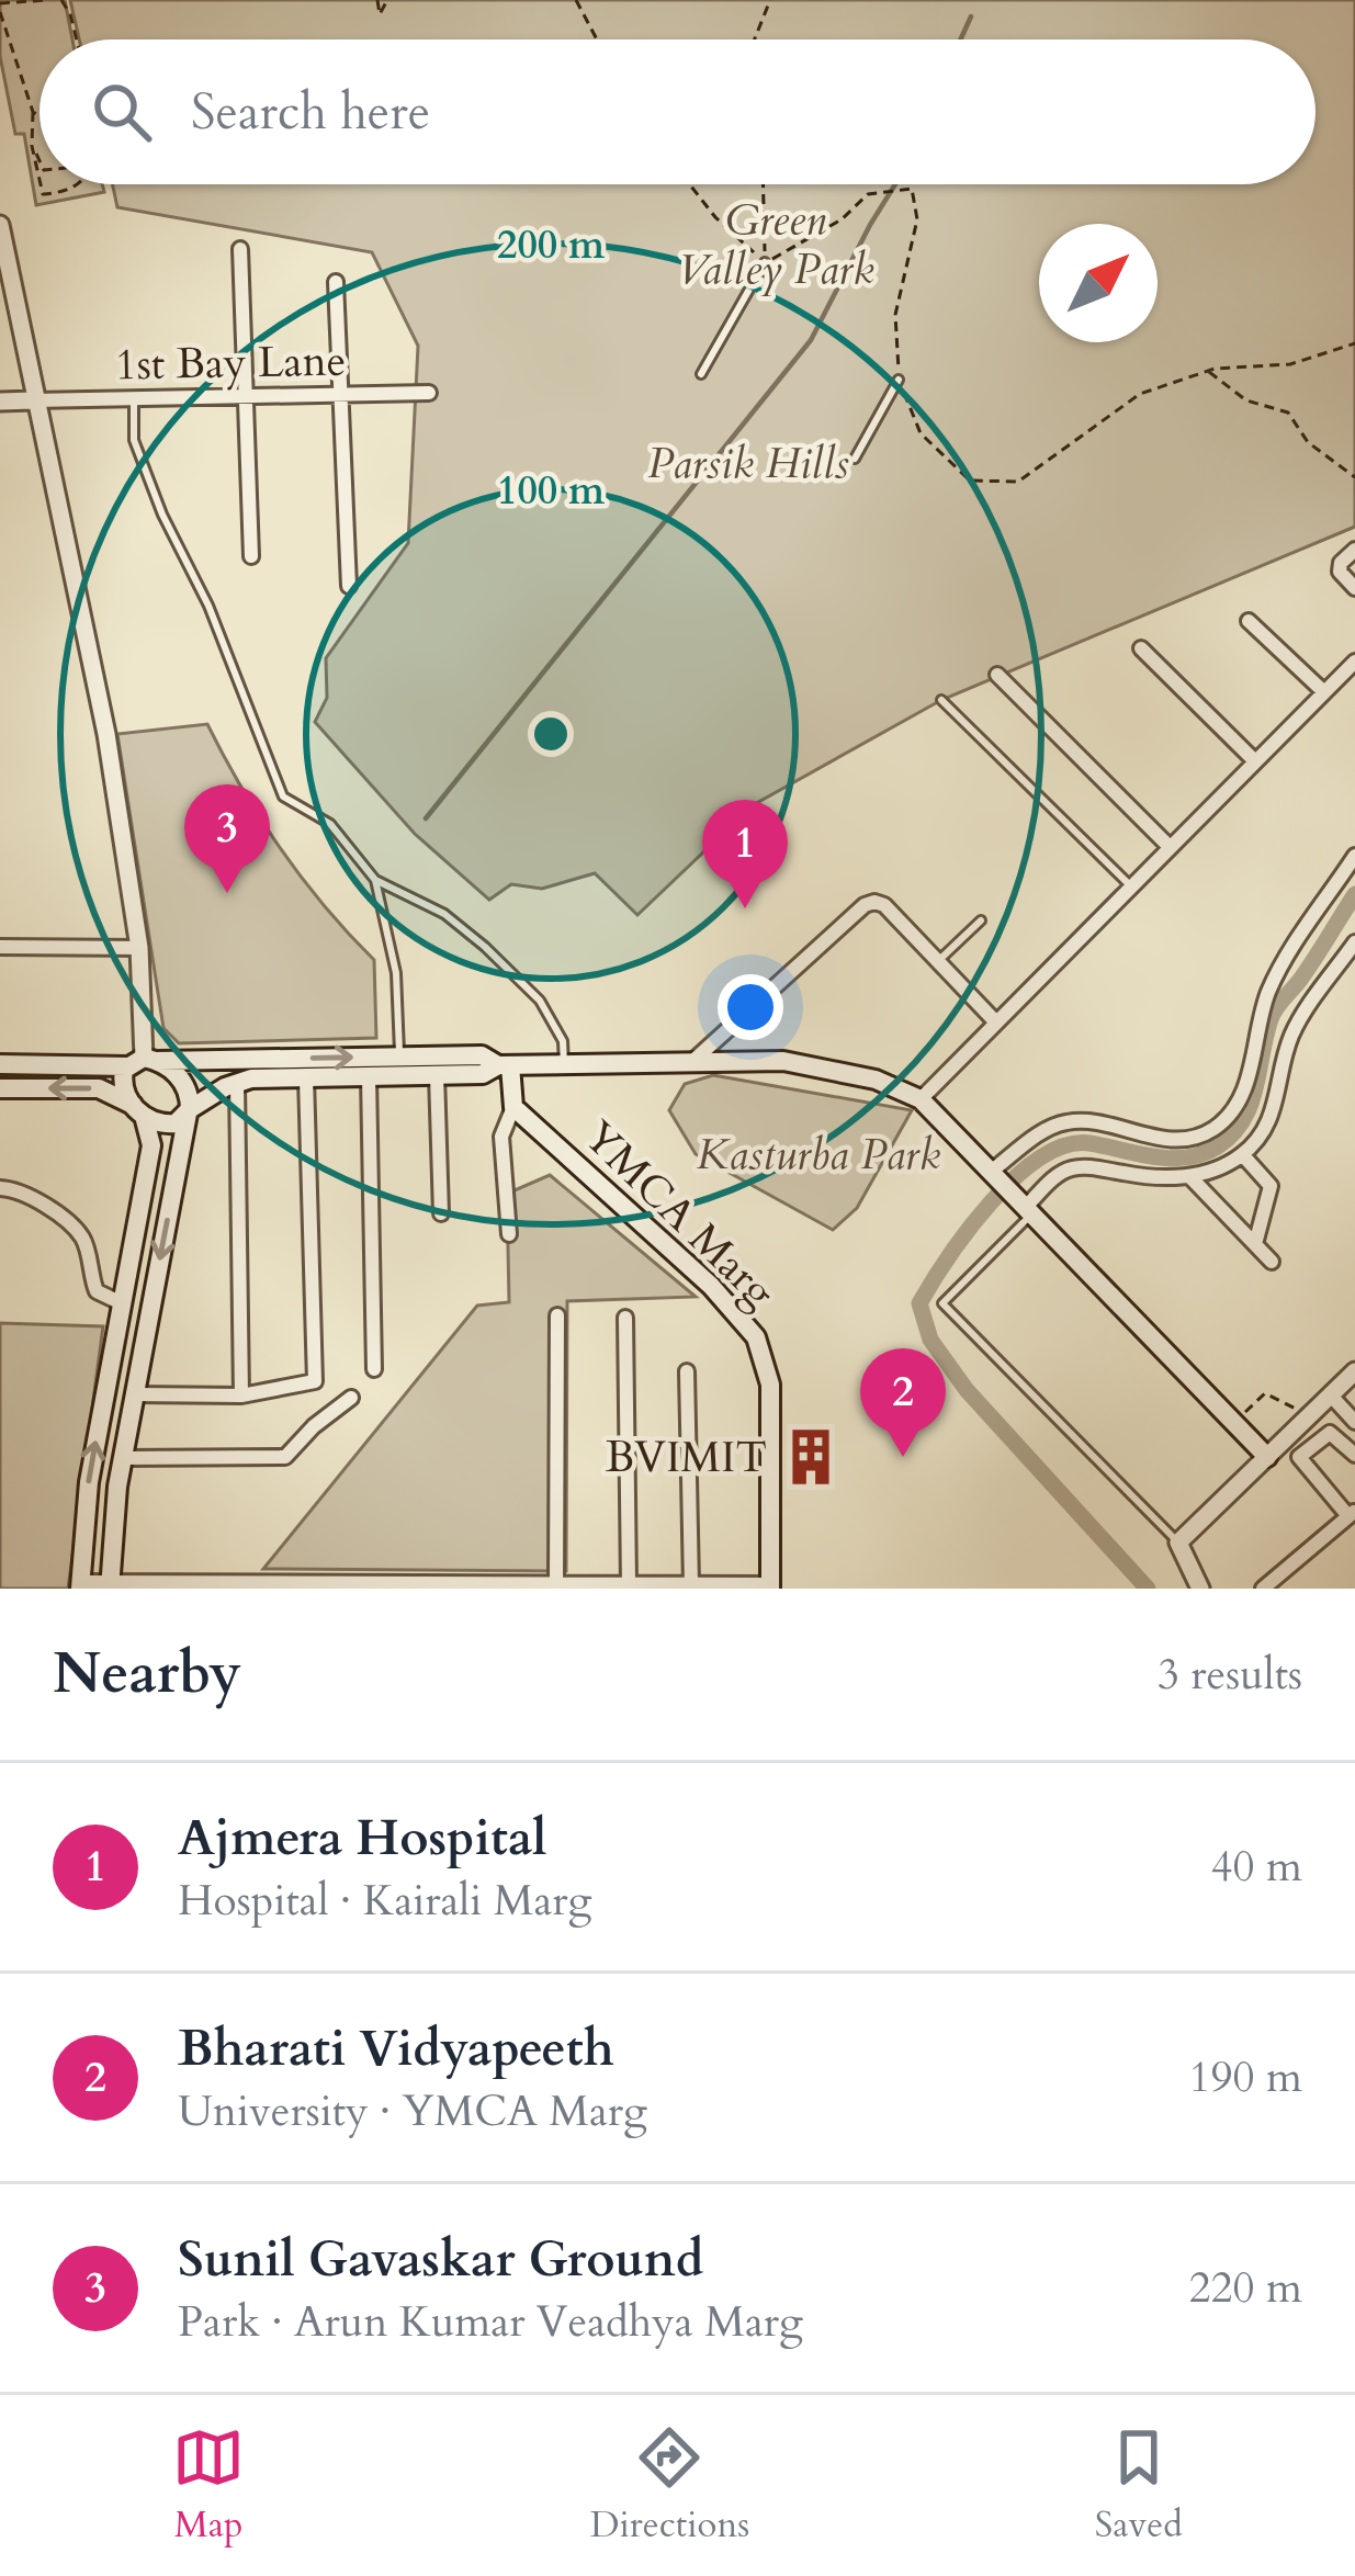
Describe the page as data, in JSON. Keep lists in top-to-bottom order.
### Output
{
  "streets": {
    "main road": ["YMCA Marg"],
    "street": ["1st Bay Lane"]
  },
  "parks": ["Green Valley Park", "Parsik Hills", "Kasturba Park"],
  "places": {
    "building": ["BVIMIT"]
  },
  "north": "top right",
  "page": {
    "search": "Search here",
    "pins": ["3", "1", "2"],
    "heading": ["Nearby", "3 results"],
    "list": [
      {
        "mark": "1",
        "name": "Ajmera Hospital",
        "note": "Hospital · Kairali Marg",
        "value": "40 m"
      },
      {
        "mark": "2",
        "name": "Bharati Vidyapeeth",
        "note": "University · YMCA Marg",
        "value": "190 m"
      },
      {
        "mark": "3",
        "name": "Sunil Gavaskar Ground",
        "note": "Park · Arun Kumar Veadhya Marg",
        "value": "220 m"
      }
    ],
    "nav": ["Map", "Directions", "Saved"]
  },
  "rings": ["200 m", "100 m"]
}
